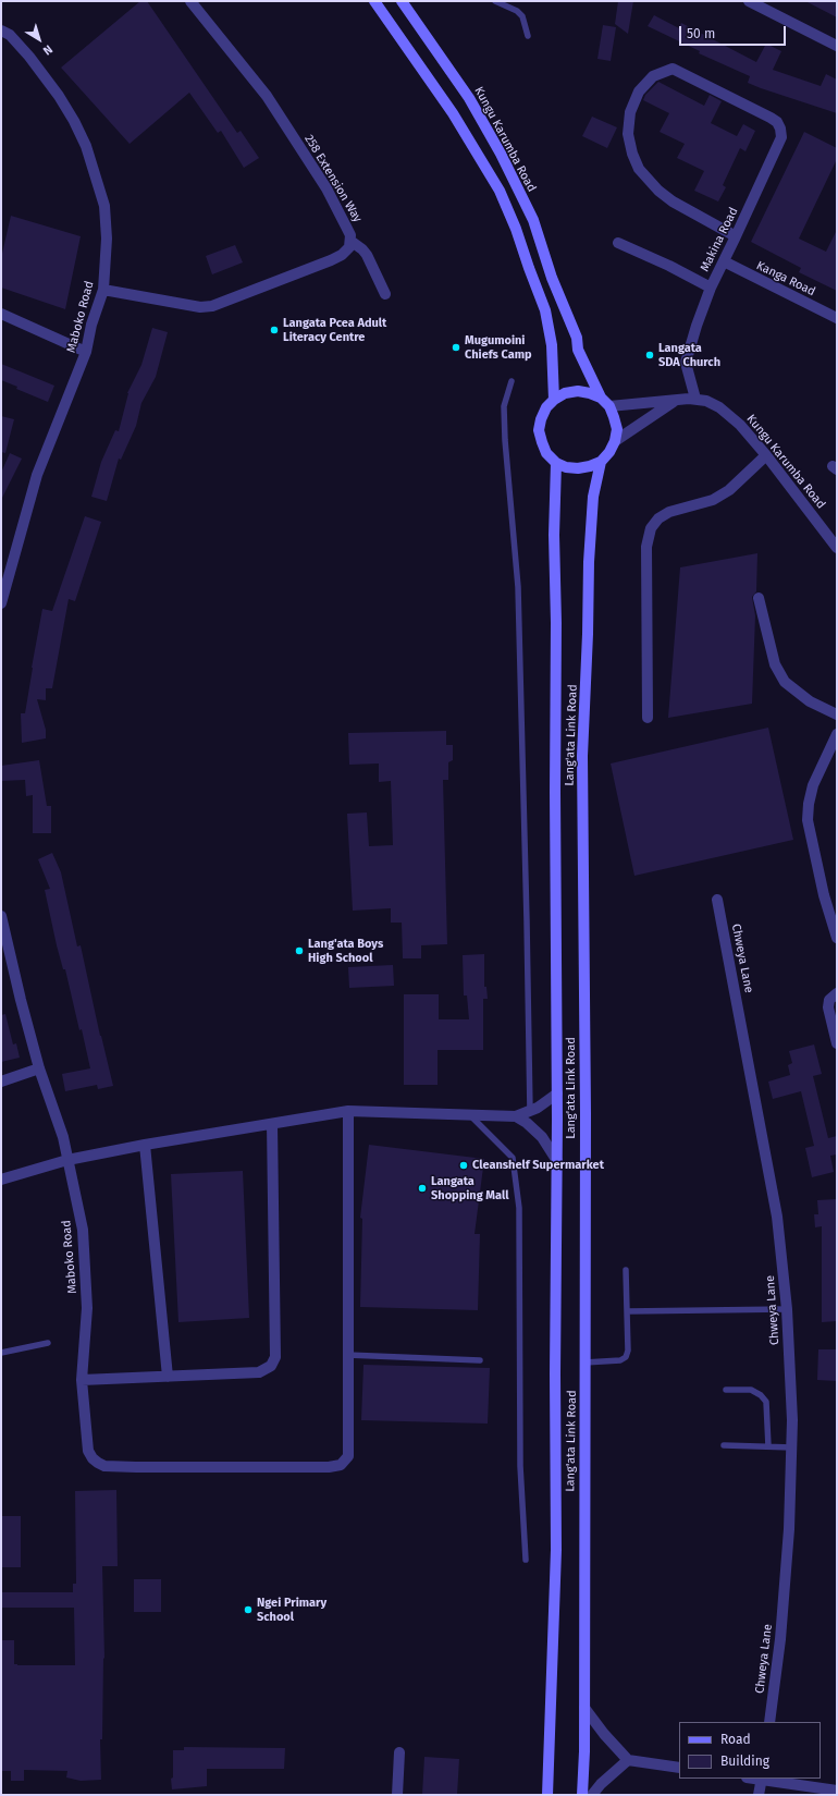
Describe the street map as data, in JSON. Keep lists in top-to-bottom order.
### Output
{
  "streets": {
    "main road": ["Kungu Karumba Road", "Lang'ata Link Road"],
    "street": [
      "258 Extension Way",
      "Makina Road",
      "Kanga Road",
      "Maboko Road",
      "Chweya Lane"
    ]
  },
  "crossings": [
    ["Kungu Karumba Road", "Makina Road"],
    ["Kungu Karumba Road", "Lang'ata Link Road"],
    ["258 Extension Way", "Maboko Road"],
    ["Makina Road", "Kanga Road"]
  ],
  "places": [
    "Langata Pcea Adult Literacy Centre",
    "Mugumoini Chiefs Camp",
    "Langata SDA Church",
    "Lang'ata Boys High School",
    "Cleanshelf Supermarket",
    "Langata Shopping Mall",
    "Ngei Primary School"
  ],
  "legend": ["Road", "Building"],
  "scale_bar": "50 m",
  "north": "bottom right"
}
